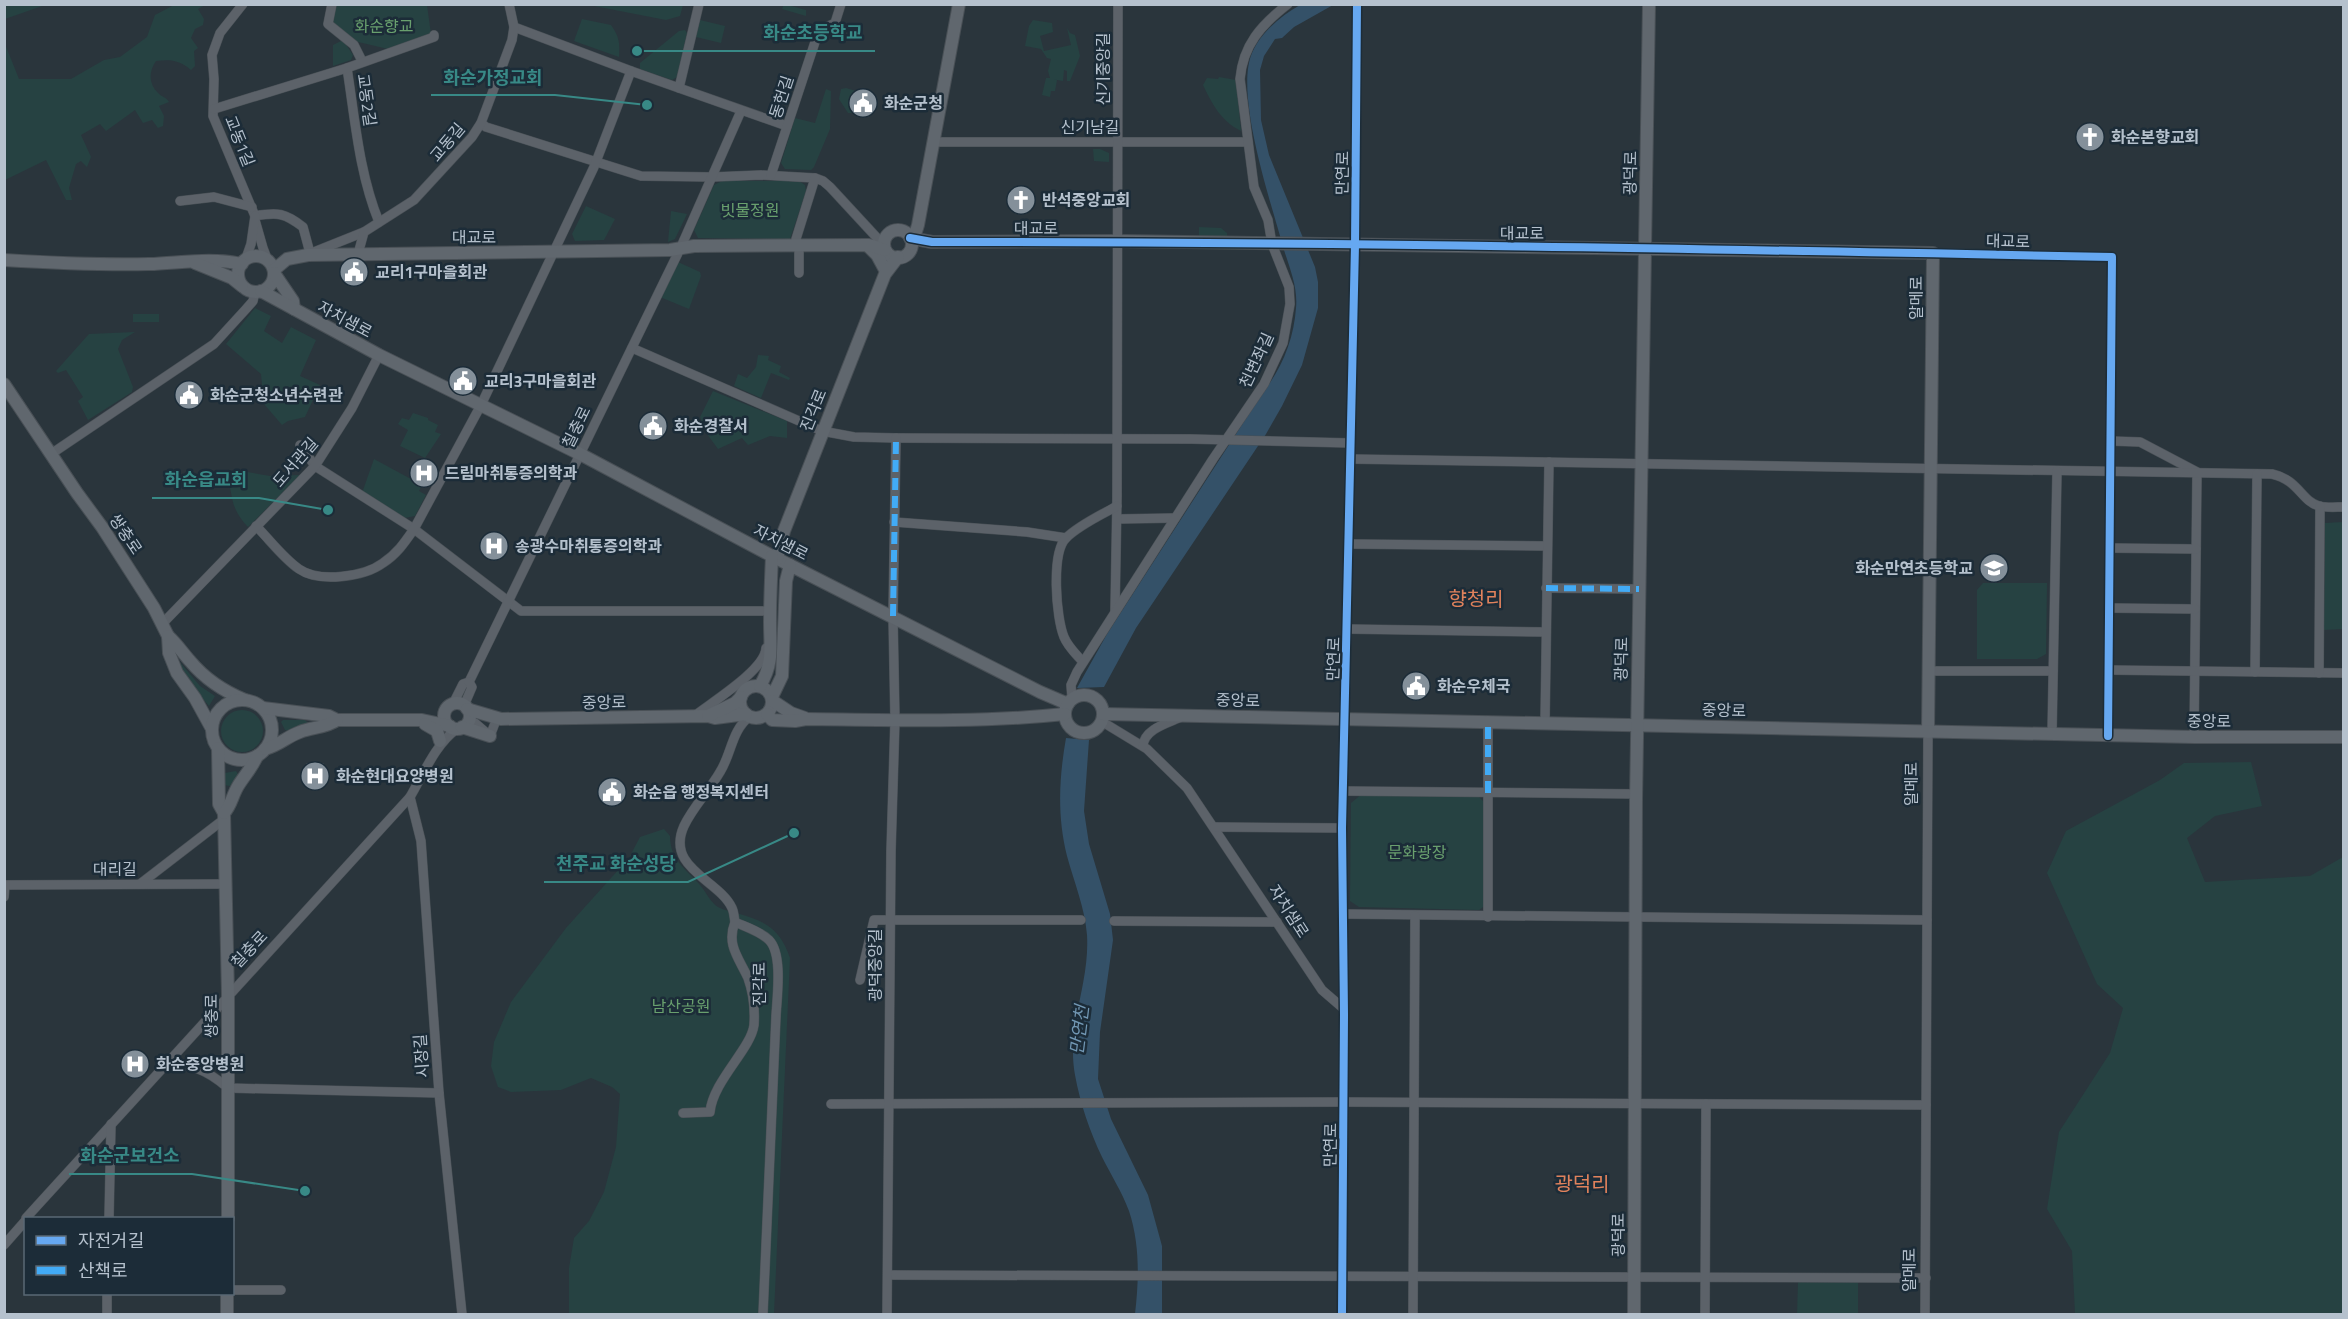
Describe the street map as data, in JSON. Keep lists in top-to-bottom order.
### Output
{
  "streets": {
    "street": [
      "신기중앙길",
      "동헌길",
      "교동2길",
      "신기남길",
      "교동1길",
      "교동길",
      "만연로",
      "광덕로",
      "대교로",
      "알메로",
      "자치샘로",
      "천변좌길",
      "진각로",
      "칠충로",
      "도서관길",
      "쌍충로",
      "중앙로",
      "대리길",
      "광덕중앙길",
      "시장길"
    ]
  },
  "crossings": [
    ["신기중앙길", "신기남길"],
    ["신기중앙길", "대교로"],
    ["신기중앙길", "천변좌길"],
    ["교동2길", "교동길"],
    ["신기남길", "천변좌길"],
    ["교동1길", "대교로"],
    ["교동1길", "자치샘로"],
    ["교동길", "대교로"],
    ["만연로", "대교로"],
    ["만연로", "자치샘로"],
    ["만연로", "중앙로"],
    ["광덕로", "대교로"],
    ["광덕로", "중앙로"],
    ["대교로", "알메로"],
    ["대교로", "자치샘로"],
    ["대교로", "천변좌길"],
    ["대교로", "칠충로"],
    ["알메로", "중앙로"],
    ["자치샘로", "천변좌길"],
    ["자치샘로", "진각로"],
    ["자치샘로", "칠충로"],
    ["자치샘로", "도서관길"],
    ["자치샘로", "중앙로"],
    ["자치샘로", "광덕중앙길"],
    ["천변좌길", "중앙로"],
    ["진각로", "중앙로"],
    ["칠충로", "쌍충로"],
    ["칠충로", "중앙로"],
    ["칠충로", "시장길"],
    ["도서관길", "쌍충로"],
    ["쌍충로", "대리길"]
  ],
  "districts": ["향청리", "광덕리"],
  "water": ["만연천"],
  "parks": [
    "화순향교",
    "빗물정원",
    "문화광장",
    "남산공원"
  ],
  "places": {
    "other": [
      "화순초등학교",
      "화순가정교회",
      "화순읍교회",
      "천주교 화순성당",
      "화순군보건소"
    ],
    "public building": [
      "화순군청",
      "교리1구마을회관",
      "교리3구마을회관",
      "화순군청소년수련관",
      "화순경찰서",
      "화순우체국",
      "화순읍 행정복지센터"
    ],
    "church": ["화순본향교회", "반석중앙교회"],
    "hospital": [
      "드림마취통증의학과",
      "송광수마취통증의학과",
      "화순현대요양병원",
      "화순중앙병원"
    ],
    "school or university": ["화순만연초등학교"]
  },
  "legend": ["자전거길", "산책로"]
}
